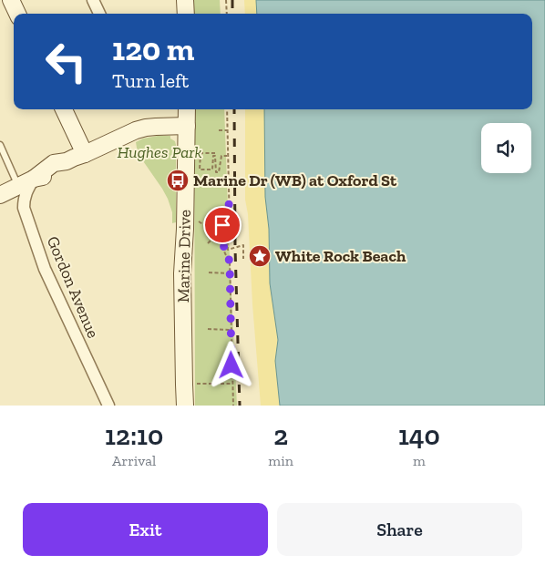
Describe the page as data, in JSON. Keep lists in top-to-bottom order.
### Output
{
  "streets": {
    "street": ["Marine Drive", "Gordon Avenue"]
  },
  "parks": ["Hughes Park"],
  "places": {
    "bus stop": ["Marine Dr (WB) at Oxford St"],
    "place": ["White Rock Beach"]
  },
  "page": {
    "turn": ["120 m", "Turn left"],
    "eta": [
      "12:10",
      "Arrival",
      "2",
      "min",
      "140",
      "m"
    ],
    "buttons": ["Exit", "Share"]
  }
}
